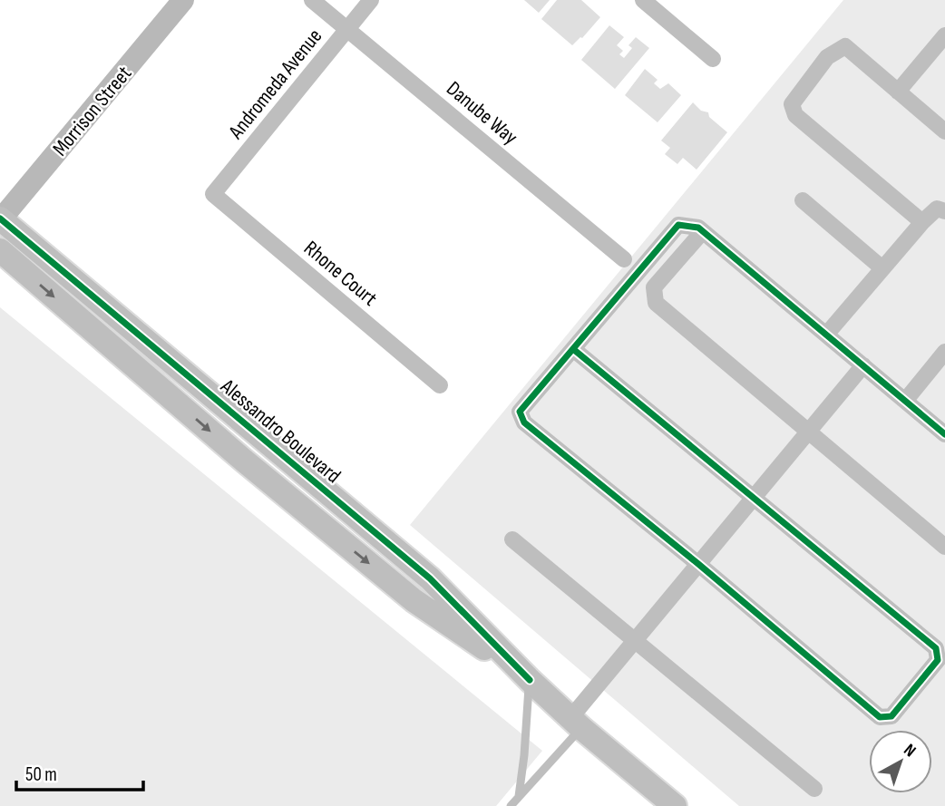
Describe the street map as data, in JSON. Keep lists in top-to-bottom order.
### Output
{
  "streets": {
    "main road": ["Alessandro Boulevard"],
    "street": [
      "Andromeda Avenue",
      "Morrison Street",
      "Danube Way",
      "Rhone Court"
    ]
  },
  "crossings": [
    ["Andromeda Avenue", "Danube Way"],
    ["Andromeda Avenue", "Rhone Court"],
    ["Morrison Street", "Alessandro Boulevard"]
  ],
  "scale_bar": "50 m",
  "north": "top right"
}
